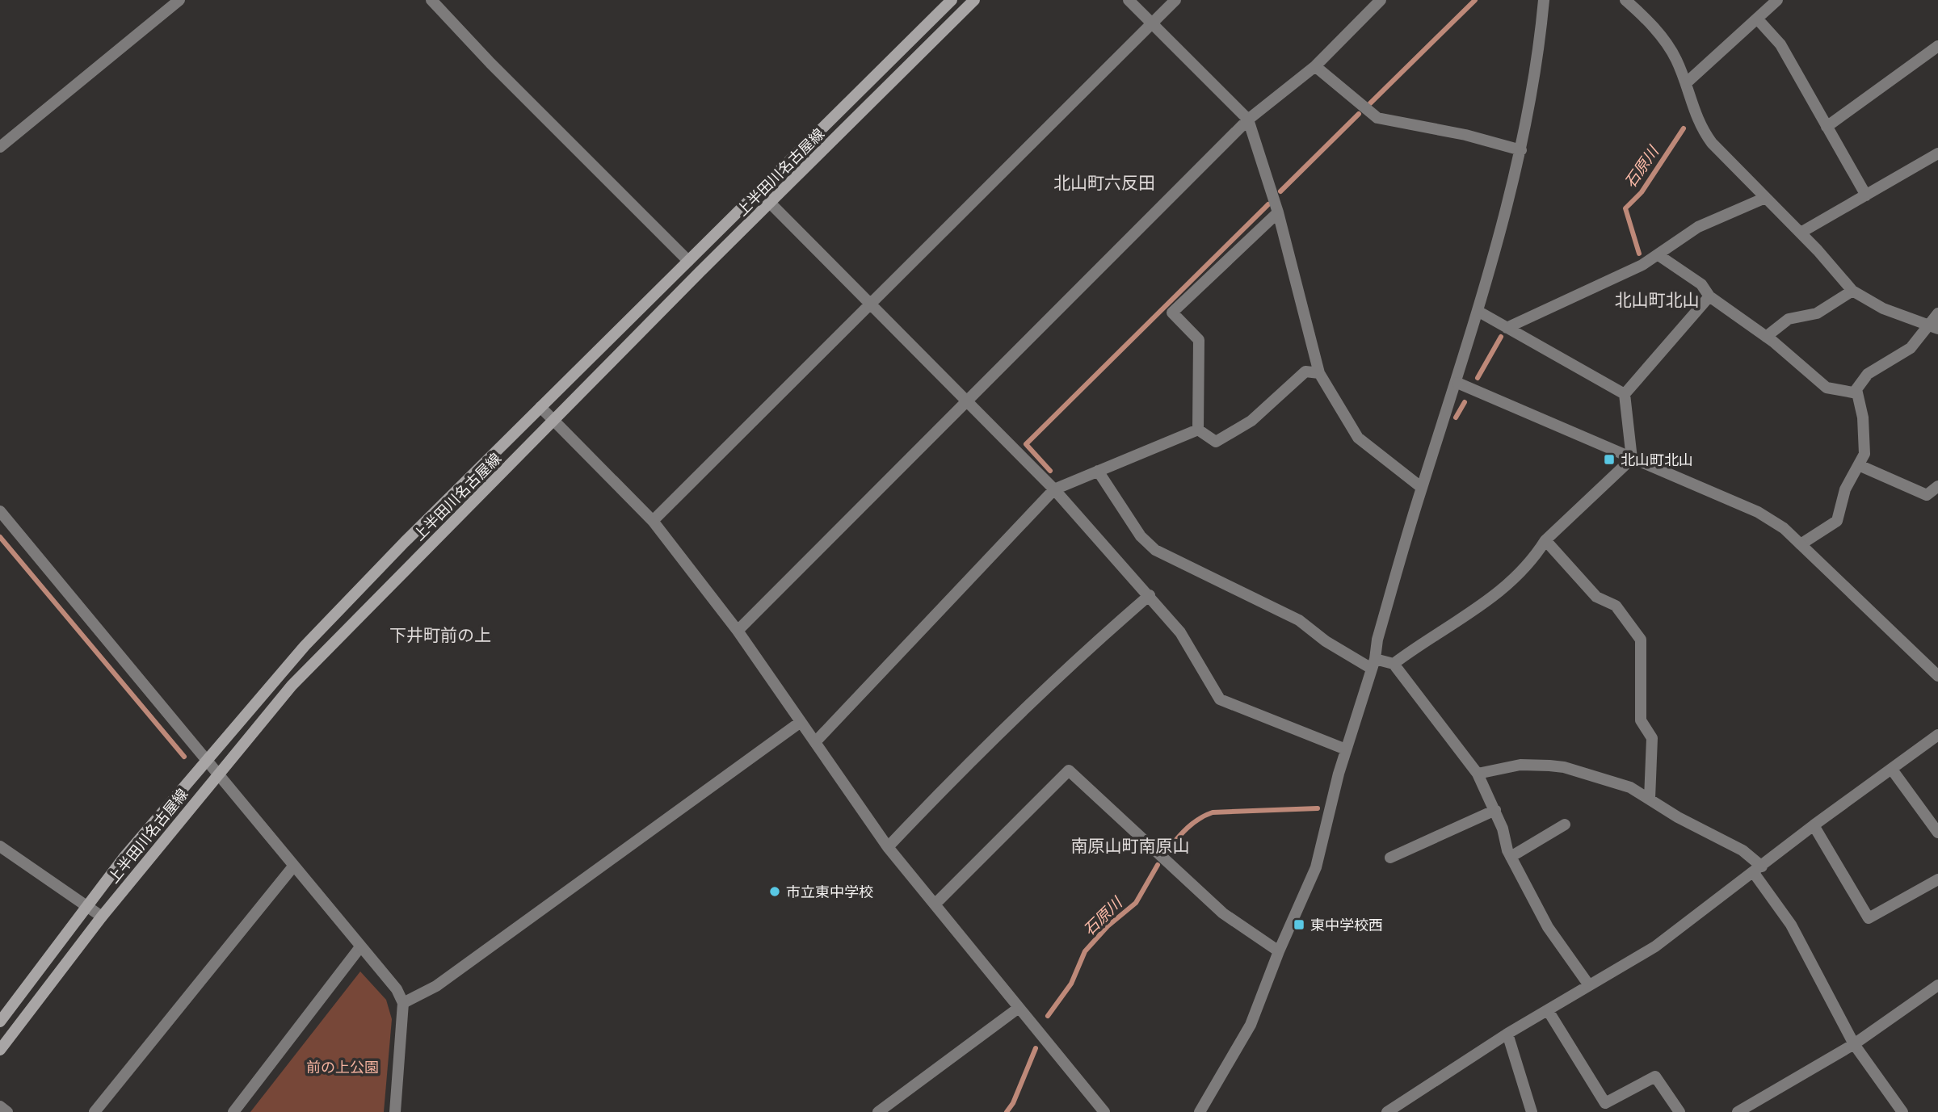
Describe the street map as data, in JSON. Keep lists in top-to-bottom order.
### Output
{
  "streets": {
    "main road": ["上半田川名古屋線"]
  },
  "districts": [
    "北山町六反田",
    "北山町北山",
    "下井町前の上",
    "南原山町南原山"
  ],
  "water": ["石原川"],
  "parks": ["前の上公園"],
  "places": {
    "transit": ["北山町北山", "東中学校西"],
    "other": ["市立東中学校"]
  }
}
